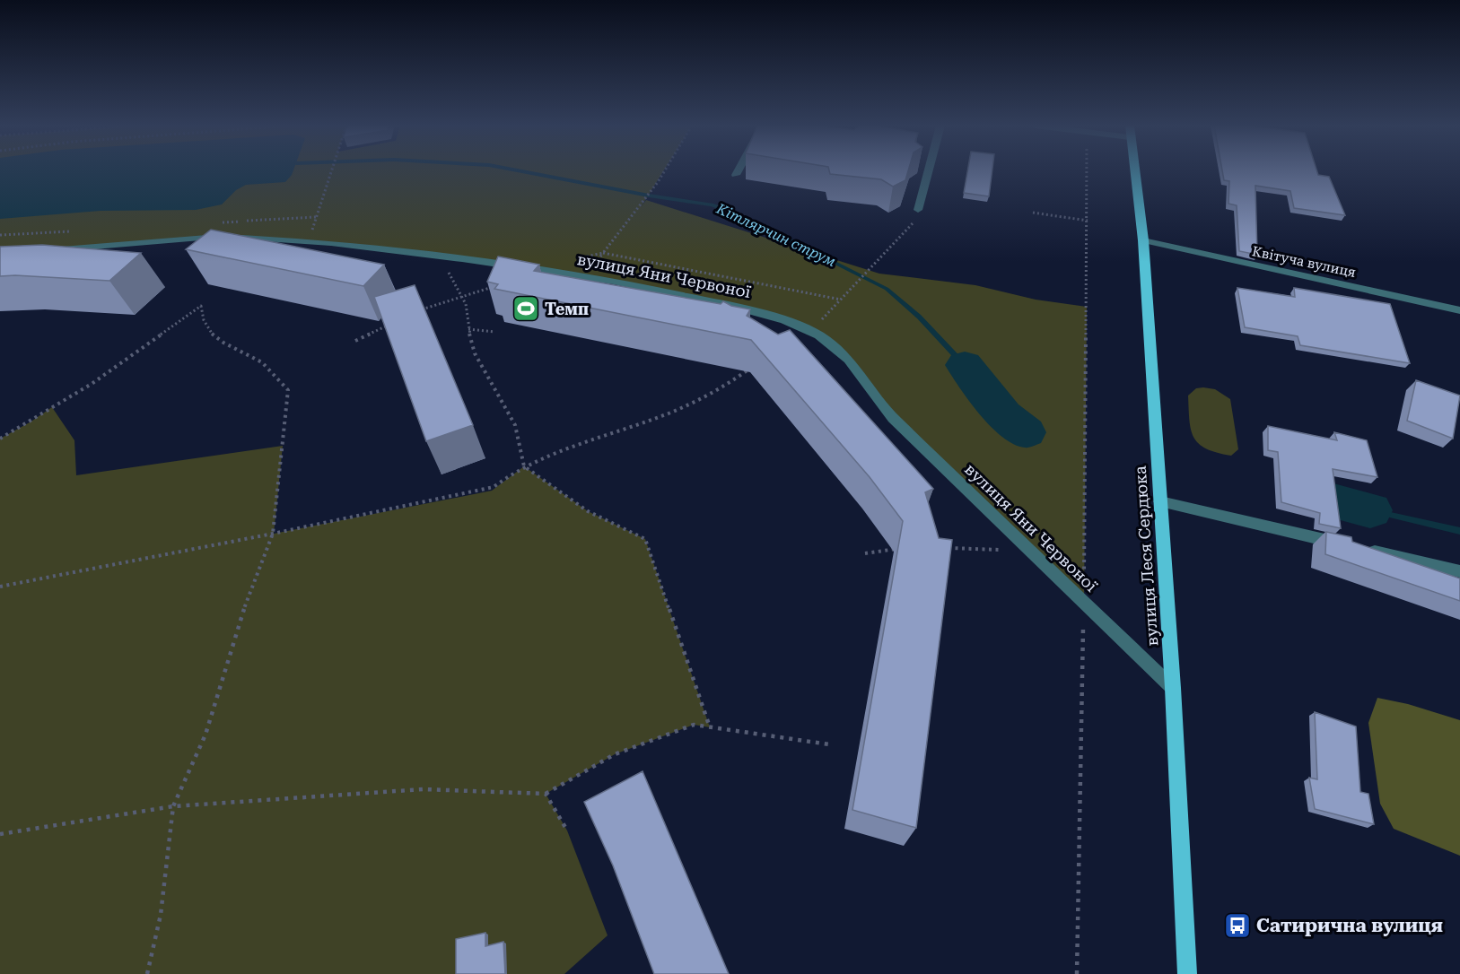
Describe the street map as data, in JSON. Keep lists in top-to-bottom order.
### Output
{
  "streets": {
    "main road": ["вулиця Леся Сердюка"],
    "street": ["Квітуча вулиця", "вулиця Яни Червоної"]
  },
  "crossings": [
    ["Квітуча вулиця", "вулиця Леся Сердюка"],
    ["вулиця Яни Червоної", "вулиця Леся Сердюка"]
  ],
  "water": ["Кітлярчин струм"],
  "places": {
    "sports": ["Темп"],
    "bus stop": ["Сатирична вулиця"]
  }
}
